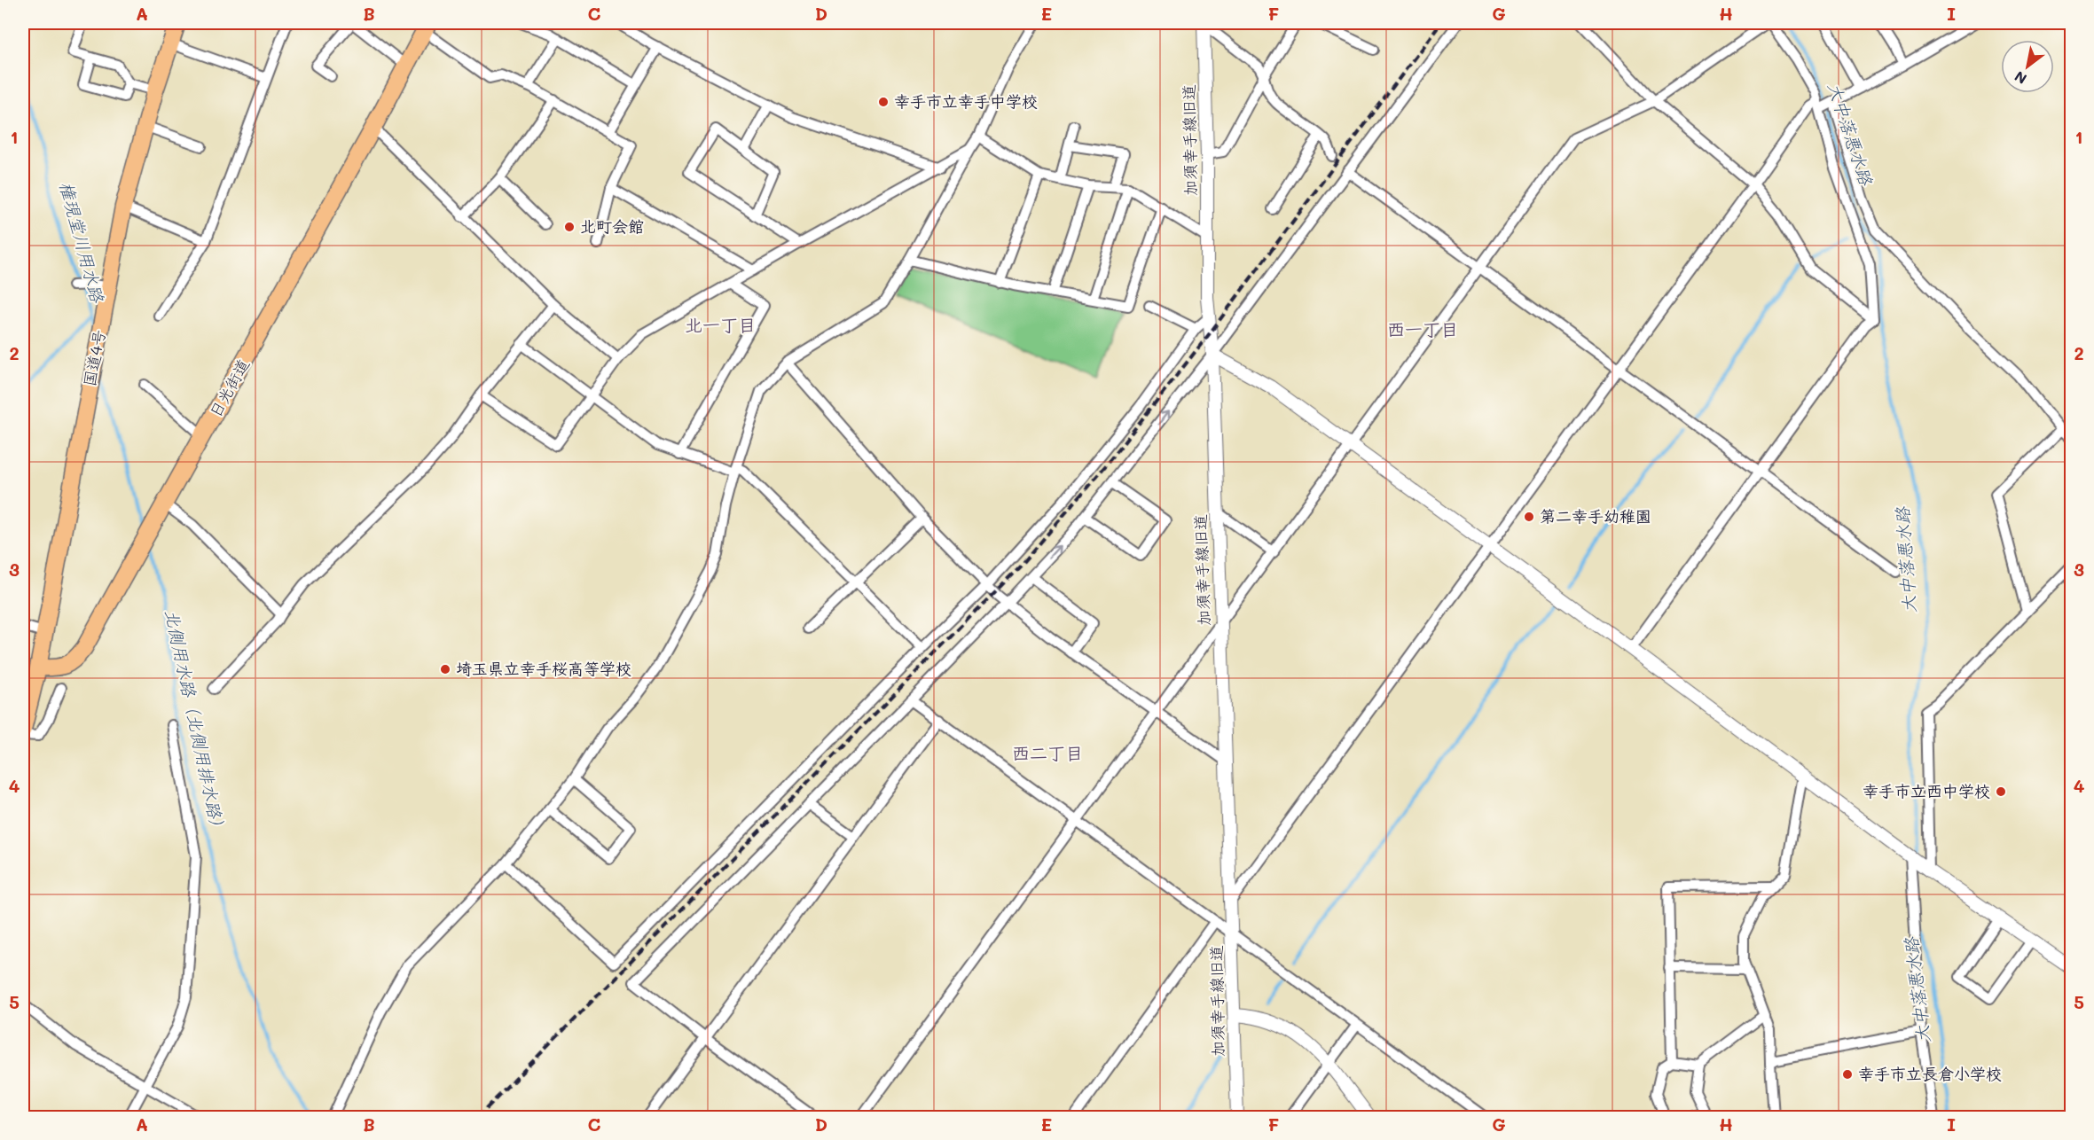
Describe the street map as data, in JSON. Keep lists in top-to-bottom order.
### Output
{
  "streets": {
    "main road": ["国道4号", "日光街道"],
    "street": ["加須幸手線旧道"]
  },
  "crossings": [
    ["国道4号", "日光街道"]
  ],
  "districts": ["北一丁目", "西一丁目", "西二丁目"],
  "water": ["大中落悪水路", "権現堂川用水路", "北側用水路（北側用排水路）"],
  "places": [
    "幸手市立幸手中学校",
    "北町会館",
    "第二幸手幼稚園",
    "埼玉県立幸手桜高等学校",
    "幸手市立西中学校",
    "幸手市立長倉小学校"
  ],
  "north": "bottom left",
  "grid": {
    "columns": [
      "A",
      "B",
      "C",
      "D",
      "E",
      "F",
      "G",
      "H",
      "I"
    ],
    "rows": [
      "1",
      "2",
      "3",
      "4",
      "5"
    ]
  }
}
